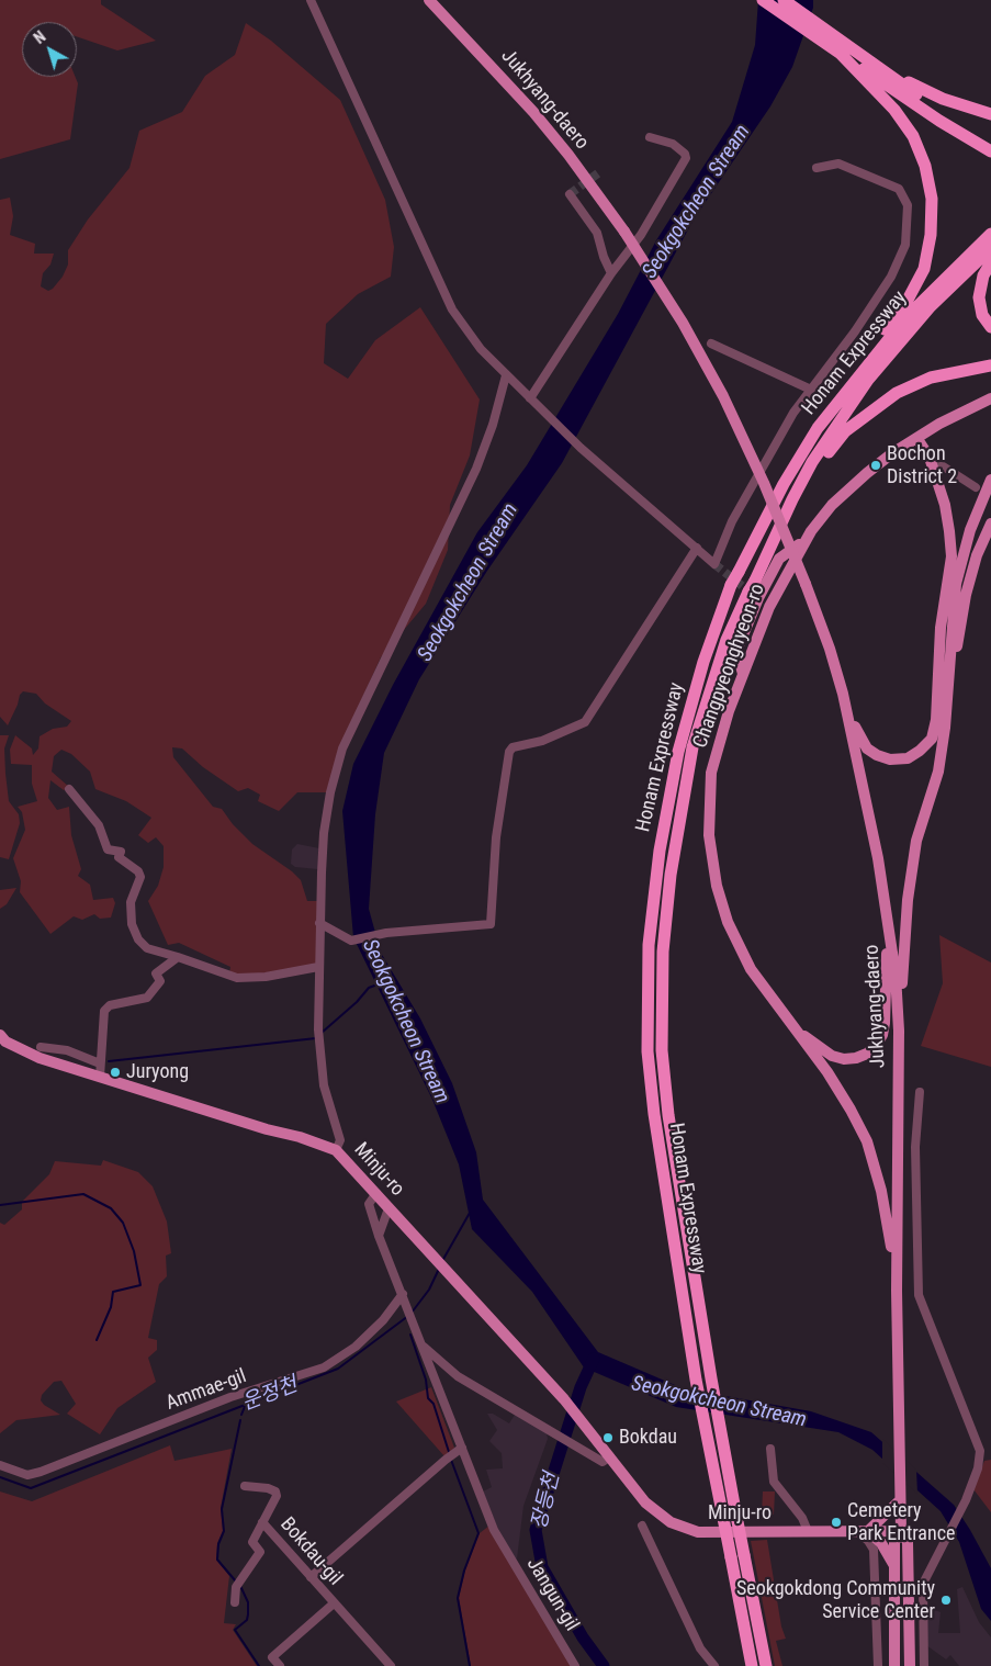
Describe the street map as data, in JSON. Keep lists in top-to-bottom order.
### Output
{
  "streets": {
    "highway": ["Honam Expressway"],
    "main road": ["Jukhyang-daero", "Changpyeonghyeon-ro", "Minju-ro"],
    "street": ["Ammae-gil", "Bokdau-gil", "Jangun-gil"]
  },
  "crossings": [
    ["Jukhyang-daero", "Changpyeonghyeon-ro"],
    ["Jukhyang-daero", "Minju-ro"],
    ["Minju-ro", "Jangun-gil"],
    ["Ammae-gil", "Jangun-gil"]
  ],
  "water": ["Seokgokcheon Stream", "운정천", "장등천"],
  "places": [
    "Bochon District 2",
    "Juryong",
    "Bokdau",
    "Cemetery Park Entrance",
    "Seokgokdong Community Service Center"
  ],
  "north": "top left"
}
